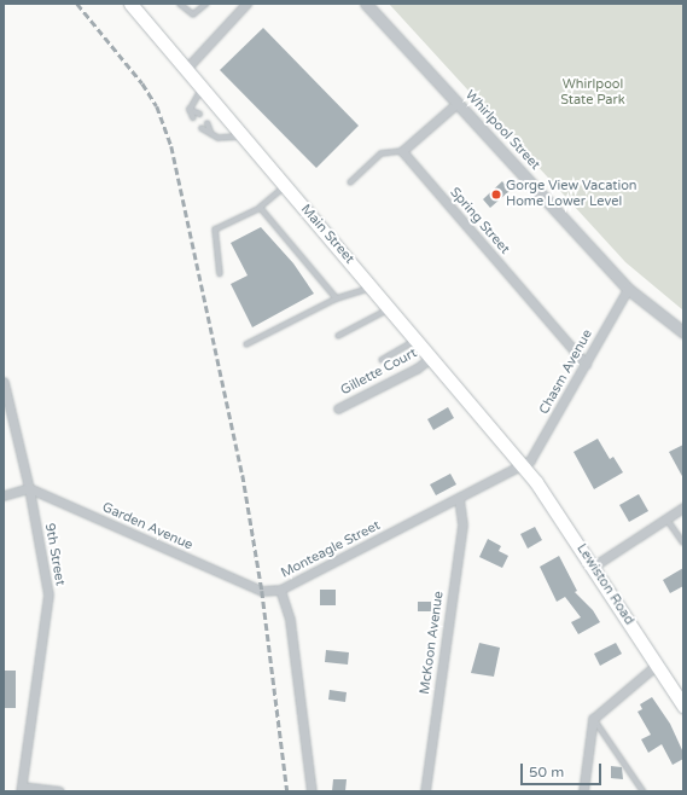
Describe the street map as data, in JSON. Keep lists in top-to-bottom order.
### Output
{
  "streets": {
    "main road": ["Main Street", "Lewiston Road"],
    "street": [
      "Whirlpool Street",
      "Spring Street",
      "Gillette Court",
      "Chasm Avenue",
      "Garden Avenue",
      "Monteagle Street",
      "9th Street",
      "McKoon Avenue"
    ]
  },
  "crossings": [
    ["Whirlpool Street", "Chasm Avenue"],
    ["Spring Street", "Chasm Avenue"],
    ["Main Street", "Gillette Court"],
    ["Main Street", "Chasm Avenue"],
    ["Main Street", "Monteagle Street"],
    ["Main Street", "Lewiston Road"],
    ["Chasm Avenue", "Monteagle Street"],
    ["Chasm Avenue", "Lewiston Road"],
    ["Garden Avenue", "Monteagle Street"],
    ["Garden Avenue", "9th Street"],
    ["Monteagle Street", "Lewiston Road"],
    ["Monteagle Street", "McKoon Avenue"]
  ],
  "parks": ["Whirlpool State Park"],
  "places": ["Gorge View Vacation Home Lower Level"],
  "scale_bar": "50 m"
}
